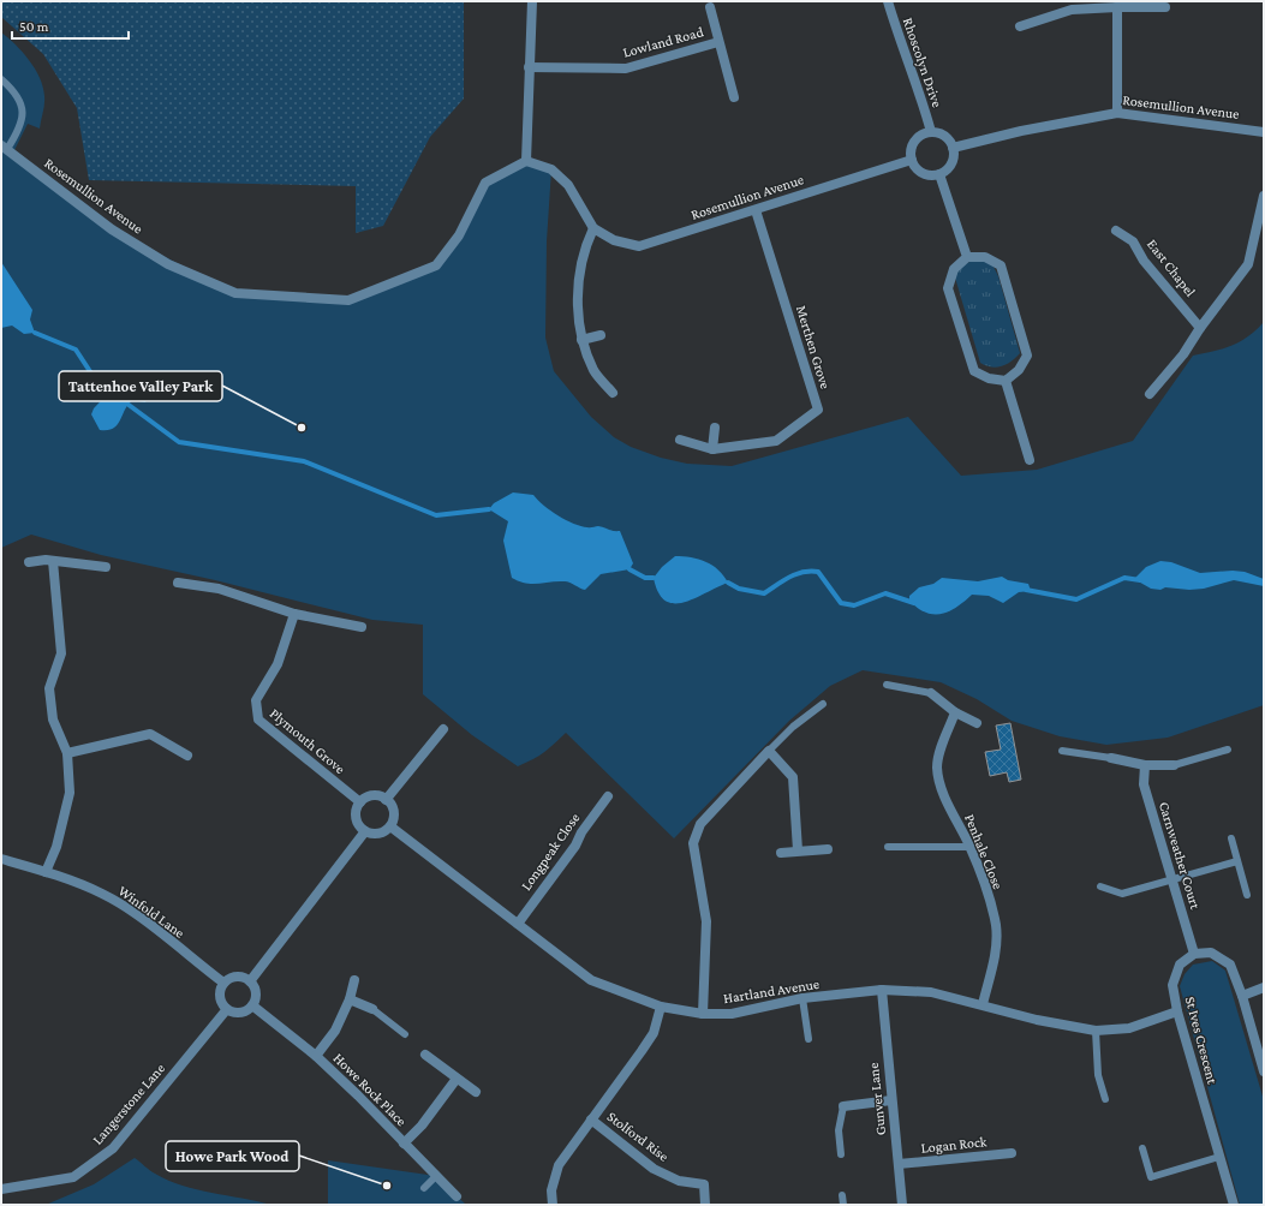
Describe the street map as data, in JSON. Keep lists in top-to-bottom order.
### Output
{
  "streets": {
    "street": [
      "Lowland Road",
      "Rhoscolyn Drive",
      "Rosemullion Avenue",
      "East Chapel",
      "Merthen Grove",
      "Plymouth Grove",
      "Longpeak Close",
      "Penhale Close",
      "Carnweather Court",
      "Winfold Lane",
      "Hartland Avenue",
      "St Ives Crescent",
      "Howe Rock Place",
      "Gunver Lane",
      "Langerstone Lane",
      "Stolford Rise",
      "Logan Rock"
    ]
  },
  "crossings": [
    ["Rhoscolyn Drive", "Rosemullion Avenue"],
    ["Rosemullion Avenue", "Merthen Grove"],
    ["Plymouth Grove", "Hartland Avenue"],
    ["Longpeak Close", "Hartland Avenue"],
    ["Penhale Close", "Hartland Avenue"],
    ["Carnweather Court", "St Ives Crescent"],
    ["Winfold Lane", "Howe Rock Place"],
    ["Winfold Lane", "Langerstone Lane"],
    ["Hartland Avenue", "St Ives Crescent"],
    ["Hartland Avenue", "Gunver Lane"],
    ["Howe Rock Place", "Langerstone Lane"],
    ["Gunver Lane", "Logan Rock"]
  ],
  "places": ["Tattenhoe Valley Park", "Howe Park Wood"],
  "scale_bar": "50 m"
}
